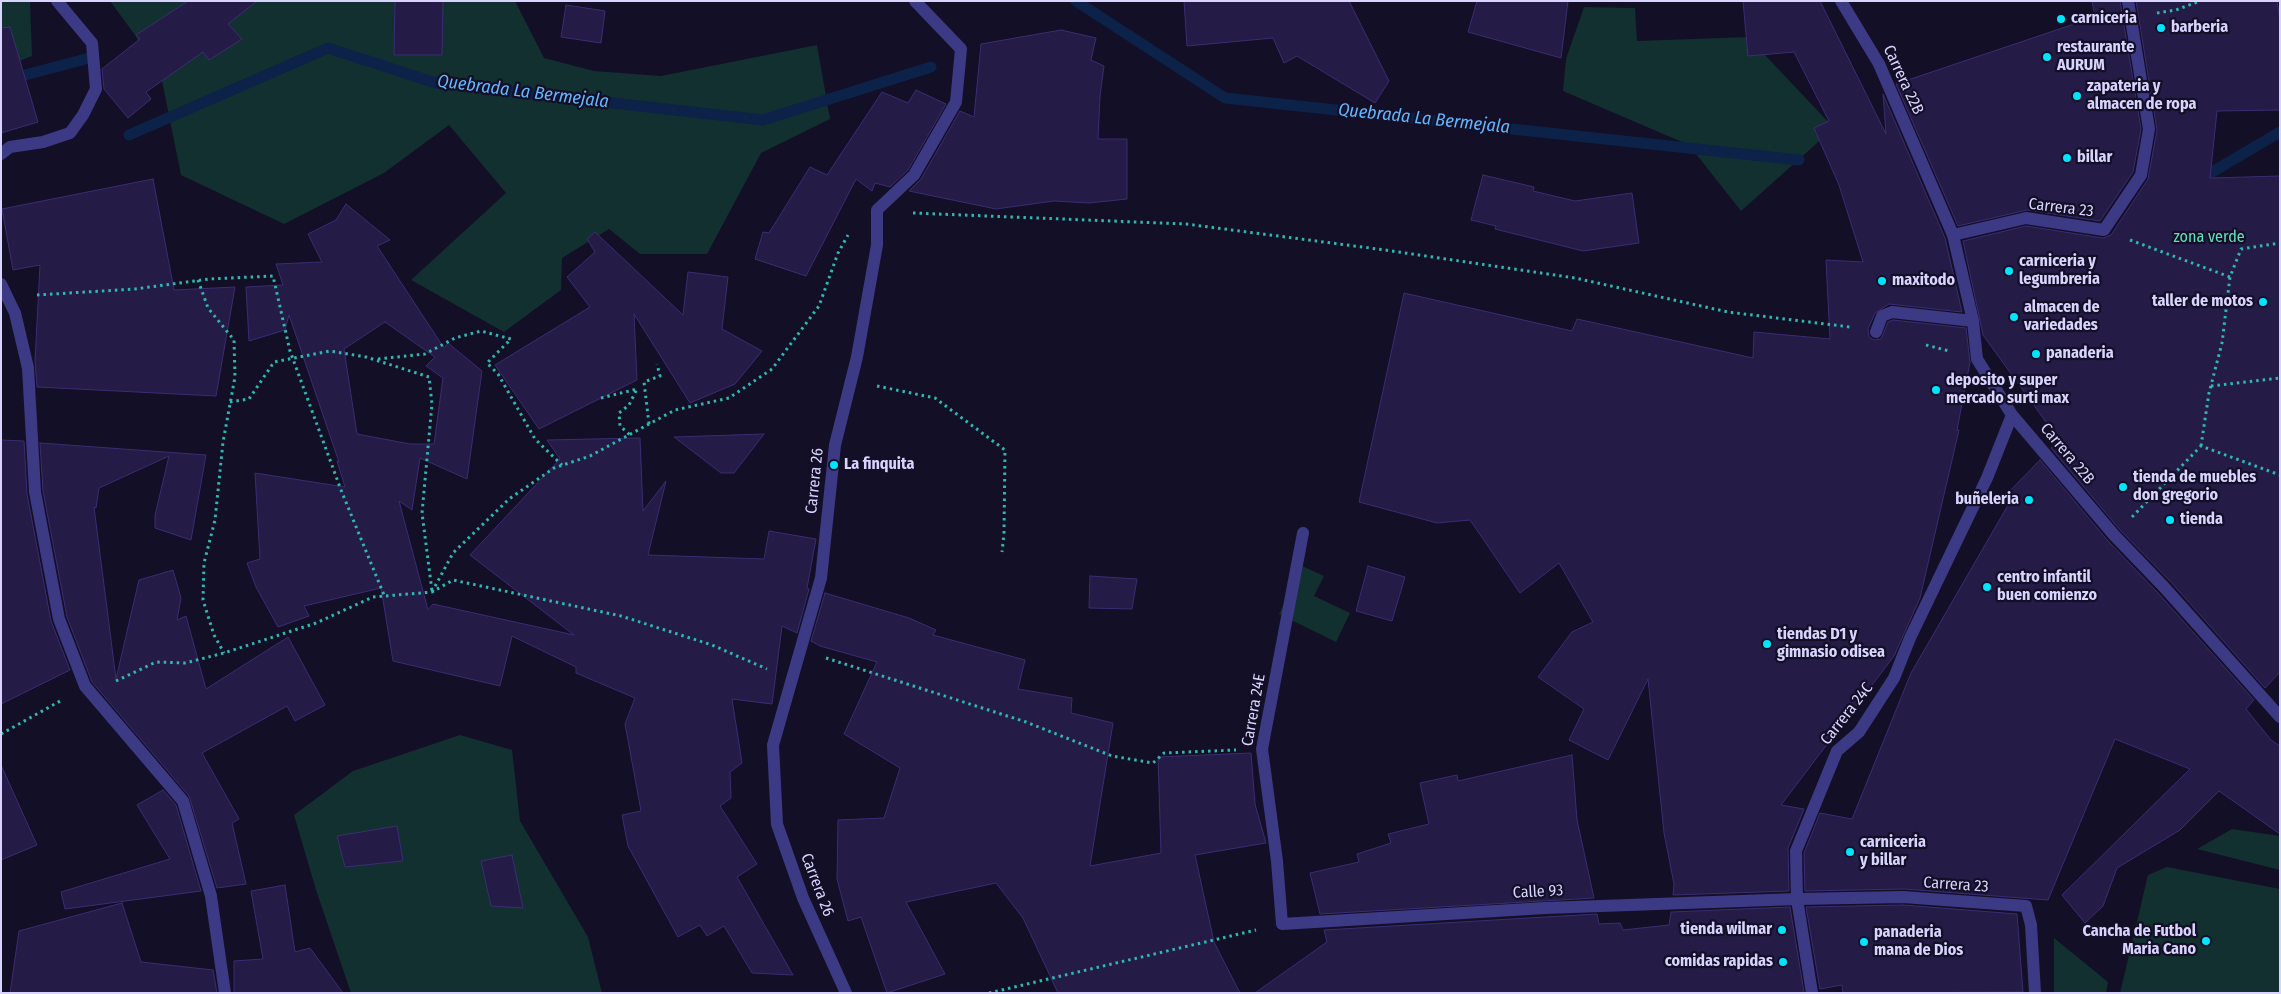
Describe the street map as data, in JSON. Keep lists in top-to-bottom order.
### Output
{
  "streets": {
    "street": [
      "Carrera 22B",
      "Carrera 23",
      "Carrera 26",
      "Carrera 24E",
      "Carrera 24C",
      "Calle 93"
    ]
  },
  "crossings": [
    ["Carrera 22B", "Carrera 23"],
    ["Carrera 22B", "Carrera 24C"],
    ["Carrera 23", "Carrera 24C"],
    ["Carrera 23", "Calle 93"],
    ["Carrera 24E", "Calle 93"],
    ["Carrera 24C", "Calle 93"]
  ],
  "water": ["Quebrada La Bermejala"],
  "parks": ["zona verde"],
  "places": [
    "carniceria",
    "barberia",
    "restaurante AURUM",
    "zapateria y almacen de ropa",
    "billar",
    "carniceria y legumbreria",
    "maxitodo",
    "taller de motos",
    "almacen de variedades",
    "panaderia",
    "deposito y super mercado surti max",
    "La finquita",
    "tienda de muebles don gregorio",
    "buñeleria",
    "tienda",
    "centro infantil buen comienzo",
    "tiendas D1 y gimnasio odisea",
    "carniceria y billar",
    "tienda wilmar",
    "Cancha de Futbol Maria Cano",
    "panaderia mana de Dios",
    "comidas rapidas"
  ]
}
